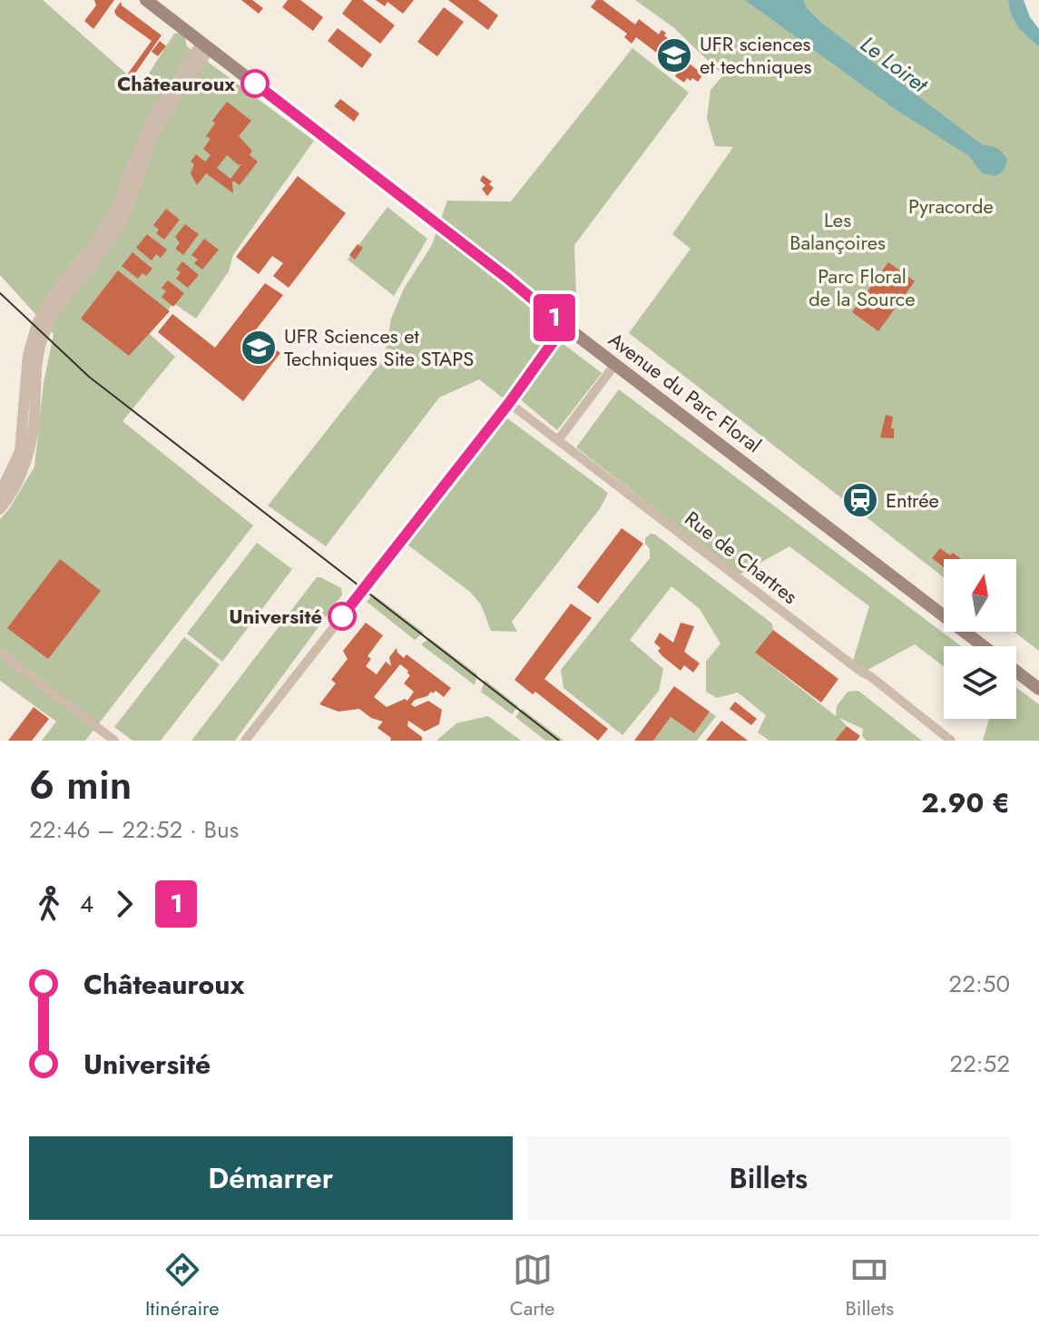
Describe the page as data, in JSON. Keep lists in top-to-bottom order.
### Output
{
  "streets": {
    "main road": ["Avenue du Parc Floral"],
    "street": ["Rue de Chartres"]
  },
  "water": ["Le Loiret"],
  "parks": ["Pyracorde", "Les Balançoires", "Parc Floral de la Source"],
  "places": {
    "school or university": ["UFR sciences et techniques", "UFR Sciences et Techniques Site STAPS"],
    "other": ["Châteauroux", "Université"],
    "station": ["Entrée"]
  },
  "lines": ["bus line 1"],
  "north": "top",
  "page": {
    "on_map": "1",
    "heading": ["6 min", "22:46 – 22:52 · Bus", "2.90 €"],
    "legs": ["4", "1"],
    "list": [
      {
        "name": "Châteauroux",
        "value": "22:50"
      },
      {
        "name": "Université",
        "value": "22:52"
      }
    ],
    "buttons": ["Démarrer", "Billets"],
    "tabs": ["Itinéraire", "Carte", "Billets"]
  }
}
